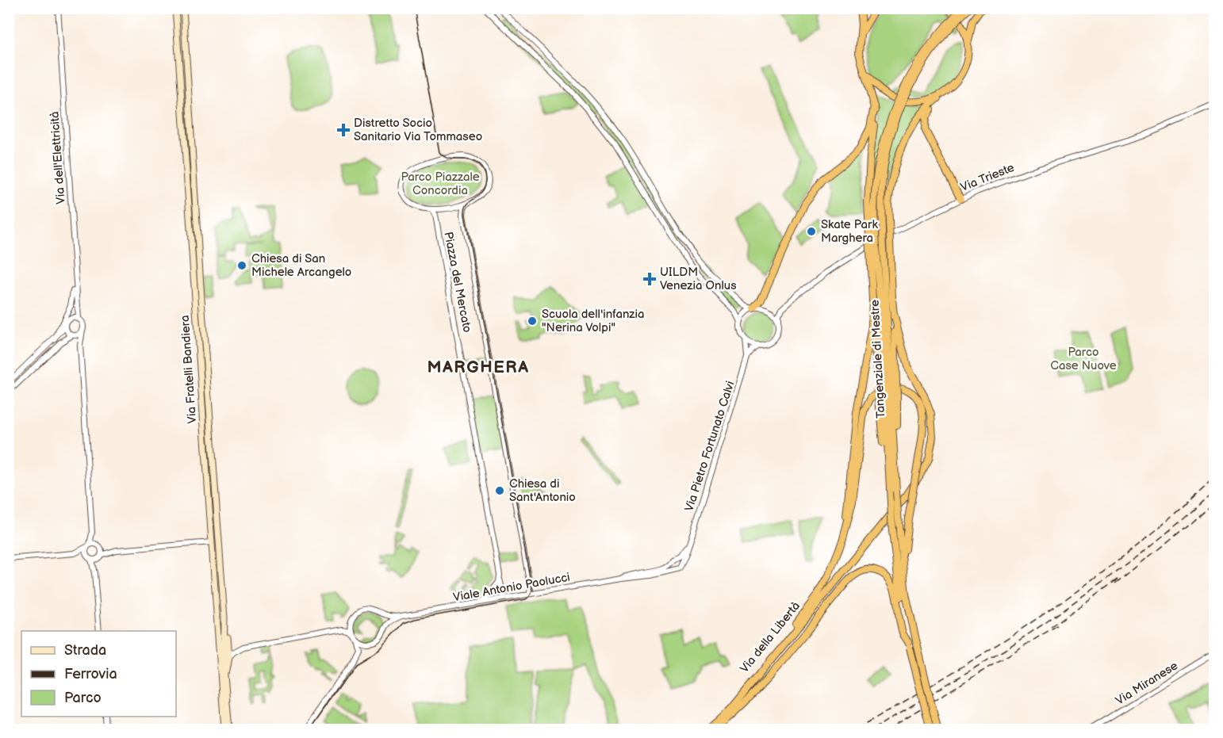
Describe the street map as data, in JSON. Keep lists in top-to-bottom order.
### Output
{
  "streets": {
    "highway": ["Tangenziale di Mestre", "Via della Libertà"],
    "main road": ["Via Fratelli Bandiera"],
    "street": [
      "Via dell'Elettricità",
      "Via Trieste",
      "Piazza del Mercato",
      "Via Pietro Fortunato Calvi",
      "Viale Antonio Paolucci",
      "Via Miranese"
    ]
  },
  "crossings": [
    ["Via Trieste", "Via Pietro Fortunato Calvi"],
    ["Piazza del Mercato", "Viale Antonio Paolucci"],
    ["Via Pietro Fortunato Calvi", "Viale Antonio Paolucci"]
  ],
  "districts": ["MARGHERA"],
  "parks": ["Parco Piazzale Concordia", "Parco Case Nuove"],
  "places": {
    "health": ["Distretto Socio Sanitario Via Tommaseo", "UILDM Venezia Onlus"],
    "other": [
      "Skate Park Marghera",
      "Chiesa di San Michele Arcangelo",
      "Scuola dell'infanzia \"Nerina Volpi\"",
      "Chiesa di Sant'Antonio"
    ]
  },
  "legend": ["Strada", "Ferrovia", "Parco"]
}
